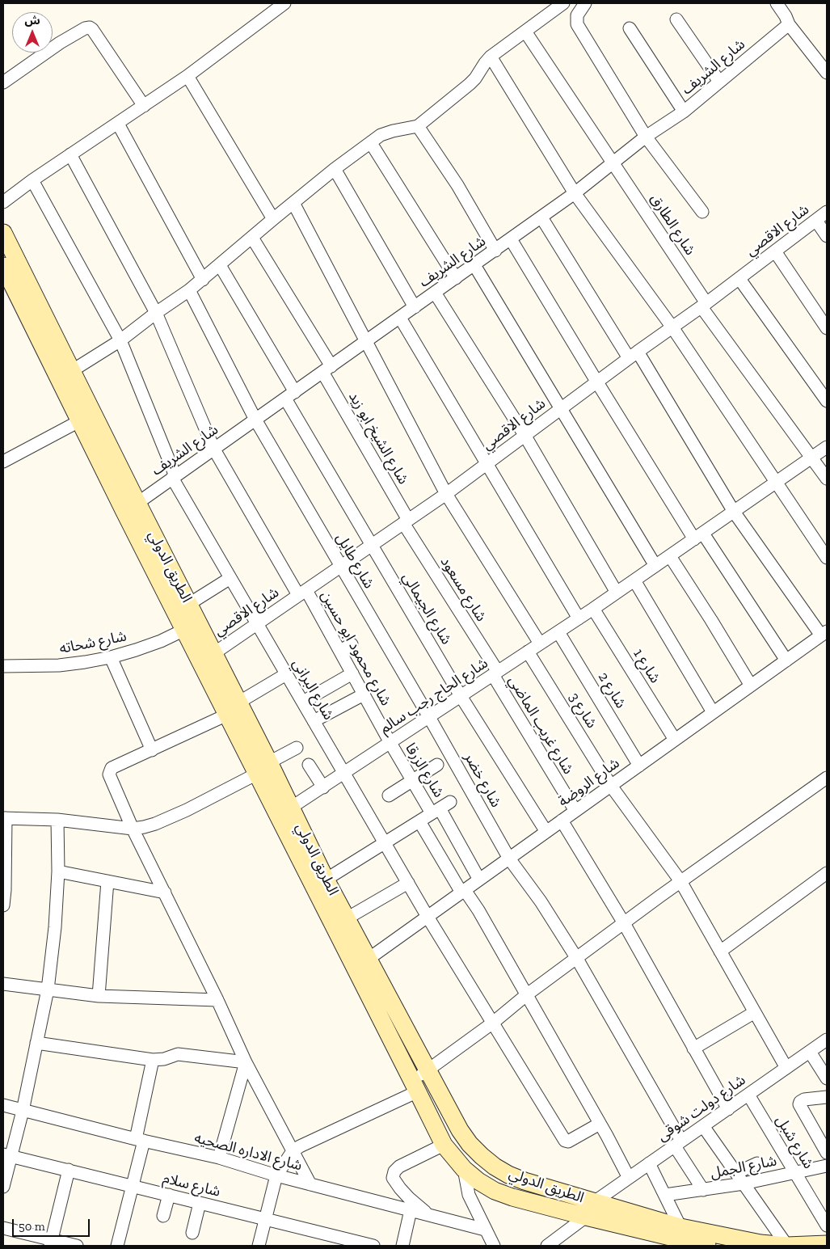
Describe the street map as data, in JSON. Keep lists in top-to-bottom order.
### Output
{
  "streets": {
    "street": [
      "شارع الشريف",
      "شارع الطارق",
      "شارع الاقصي",
      "شارع الشيخ ابو زيد",
      "شارع طايل",
      "الطريق الدولي",
      "شارع مسعود",
      "شارع الجيمالي",
      "شارع شحاته",
      "شارع محمود ابو حسين",
      "شارع 1",
      "شارع البراني",
      "شارع 2",
      "شارع الحاج رجب سالم",
      "شارع 3",
      "شارع غريب الماضي",
      "شارع الزرقا",
      "شارع خضر",
      "شارع الروضة",
      "شارع دولت شوقى",
      "شارع شبل",
      "شارع الاداره الصحيه",
      "شارع الجمل",
      "شارع سلام"
    ]
  },
  "crossings": [
    ["شارع الشريف", "شارع الطارق"],
    ["شارع الشريف", "شارع الشيخ ابو زيد"],
    ["شارع الشريف", "شارع طايل"],
    ["شارع الشريف", "الطريق الدولي"],
    ["شارع الشريف", "شارع الجيمالي"],
    ["شارع الشريف", "شارع محمود ابو حسين"],
    ["شارع الشريف", "شارع البراني"],
    ["شارع الطارق", "شارع الاقصي"],
    ["شارع الطارق", "شارع الحاج رجب سالم"],
    ["شارع الاقصي", "شارع الشيخ ابو زيد"],
    ["شارع الاقصي", "شارع طايل"],
    ["شارع الاقصي", "الطريق الدولي"],
    ["شارع الاقصي", "شارع مسعود"],
    ["شارع الاقصي", "شارع الجيمالي"],
    ["شارع الاقصي", "شارع محمود ابو حسين"],
    ["شارع الاقصي", "شارع البراني"],
    ["شارع الشيخ ابو زيد", "شارع مسعود"],
    ["شارع طايل", "شارع الحاج رجب سالم"],
    ["شارع طايل", "شارع خضر"],
    ["الطريق الدولي", "شارع شحاته"],
    ["الطريق الدولي", "شارع الحاج رجب سالم"],
    ["الطريق الدولي", "شارع الروضة"],
    ["الطريق الدولي", "شارع دولت شوقى"],
    ["شارع مسعود", "شارع الحاج رجب سالم"],
    ["شارع مسعود", "شارع غريب الماضي"],
    ["شارع الجيمالي", "شارع الحاج رجب سالم"],
    ["شارع الجيمالي", "شارع الروضة"],
    ["شارع محمود ابو حسين", "شارع الحاج رجب سالم"],
    ["شارع محمود ابو حسين", "شارع الزرقا"],
    ["شارع 1", "شارع الحاج رجب سالم"],
    ["شارع 1", "شارع الروضة"],
    ["شارع البراني", "شارع الحاج رجب سالم"],
    ["شارع البراني", "شارع الروضة"],
    ["شارع 2", "شارع الحاج رجب سالم"],
    ["شارع 2", "شارع الروضة"],
    ["شارع الحاج رجب سالم", "شارع 3"],
    ["شارع الحاج رجب سالم", "شارع غريب الماضي"],
    ["شارع الحاج رجب سالم", "شارع الزرقا"],
    ["شارع الحاج رجب سالم", "شارع خضر"],
    ["شارع 3", "شارع الروضة"],
    ["شارع 3", "شارع دولت شوقى"],
    ["شارع غريب الماضي", "شارع الروضة"],
    ["شارع الزرقا", "شارع الروضة"],
    ["شارع خضر", "شارع الروضة"],
    ["شارع خضر", "شارع دولت شوقى"],
    ["شارع خضر", "شارع الجمل"],
    ["شارع دولت شوقى", "شارع شبل"],
    ["شارع شبل", "شارع الجمل"]
  ],
  "scale_bar": "50 m",
  "north": "top"
}
